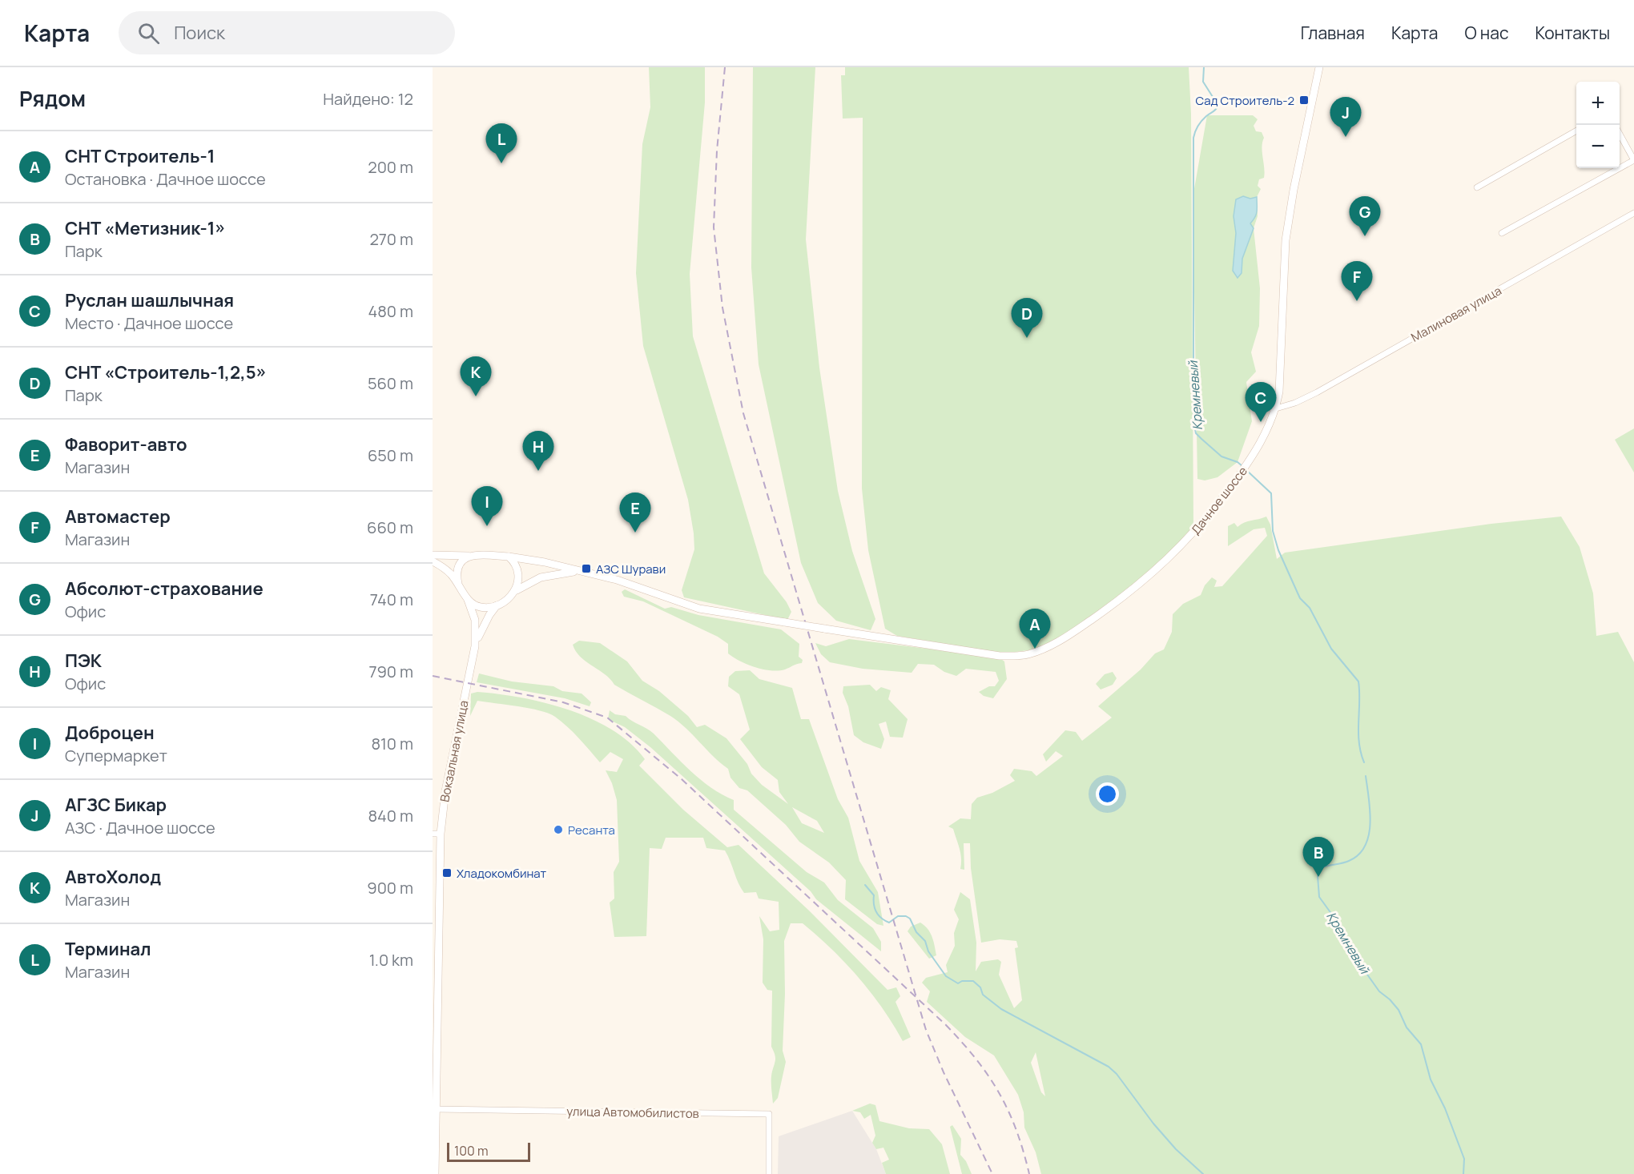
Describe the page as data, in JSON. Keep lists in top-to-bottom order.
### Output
{
  "streets": {
    "main road": ["Дачное шоссе", "Вокзальная улица"],
    "street": ["Малиновая улица", "улица Автомобилистов"]
  },
  "crossings": [
    ["Малиновая улица", "Дачное шоссе"],
    ["Вокзальная улица", "улица Автомобилистов"]
  ],
  "water": ["Кремневый"],
  "places": {
    "transit": ["Сад Строитель-2", "АЗС Шурави", "Хладокомбинат"],
    "other": ["Ресанта"]
  },
  "scale_bar": "100 m",
  "page": {
    "header": "Карта",
    "search": "Поиск",
    "nav": [
      "Главная",
      "Карта",
      "О нас",
      "Контакты"
    ],
    "heading": ["Рядом", "Найдено: 12"],
    "map_buttons": ["+", "−"],
    "pins": [
      "J",
      "L",
      "G",
      "F",
      "D",
      "K",
      "C",
      "H",
      "I",
      "E",
      "A",
      "B"
    ],
    "list": [
      {
        "mark": "A",
        "name": "СНТ Строитель-1",
        "note": "Остановка · Дачное шоссе",
        "value": "200 m"
      },
      {
        "mark": "B",
        "name": "СНТ «Метизник-1»",
        "note": "Парк",
        "value": "270 m"
      },
      {
        "mark": "C",
        "name": "Руслан шашлычная",
        "note": "Место · Дачное шоссе",
        "value": "480 m"
      },
      {
        "mark": "D",
        "name": "СНТ «Строитель-1,2,5»",
        "note": "Парк",
        "value": "560 m"
      },
      {
        "mark": "E",
        "name": "Фаворит-авто",
        "note": "Магазин",
        "value": "650 m"
      },
      {
        "mark": "F",
        "name": "Автомастер",
        "note": "Магазин",
        "value": "660 m"
      },
      {
        "mark": "G",
        "name": "Абсолют-страхование",
        "note": "Офис",
        "value": "740 m"
      },
      {
        "mark": "H",
        "name": "ПЭК",
        "note": "Офис",
        "value": "790 m"
      },
      {
        "mark": "I",
        "name": "Доброцен",
        "note": "Супермаркет",
        "value": "810 m"
      },
      {
        "mark": "J",
        "name": "АГЗС Бикар",
        "note": "АЗС · Дачное шоссе",
        "value": "840 m"
      },
      {
        "mark": "K",
        "name": "АвтоХолод",
        "note": "Магазин",
        "value": "900 m"
      },
      {
        "mark": "L",
        "name": "Терминал",
        "note": "Магазин",
        "value": "1.0 km"
      }
    ],
    "scale": "100 m"
  }
}
